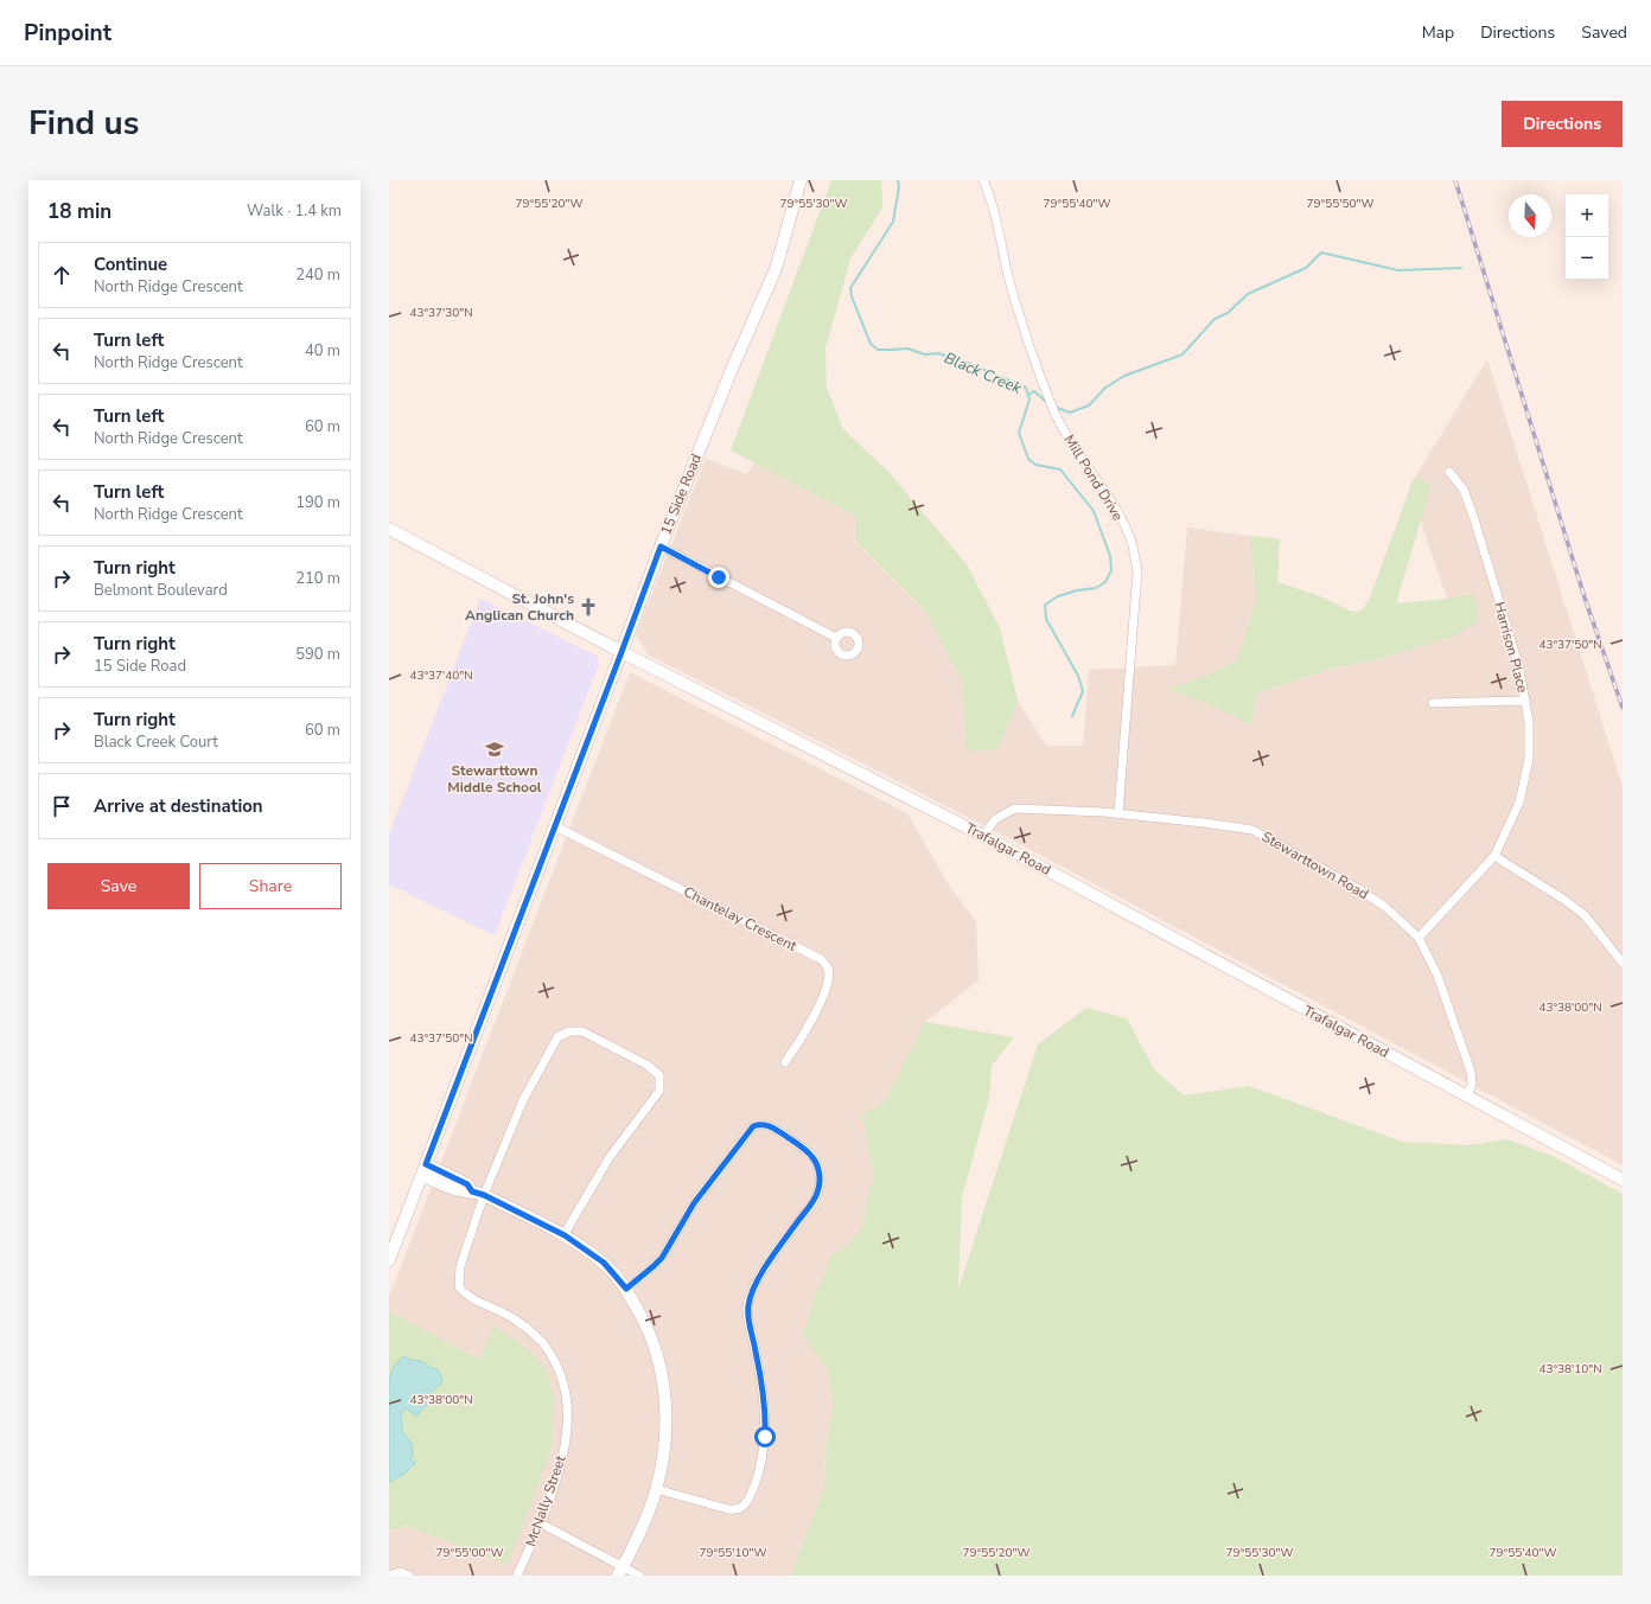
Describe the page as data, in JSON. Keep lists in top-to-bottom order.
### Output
{
  "streets": {
    "street": [
      "Mill Pond Drive",
      "15 Side Road",
      "Harrison Place",
      "Trafalgar Road",
      "Stewarttown Road",
      "Chantelay Crescent",
      "McNally Street"
    ]
  },
  "crossings": [
    ["Mill Pond Drive", "Stewarttown Road"],
    ["15 Side Road", "Trafalgar Road"],
    ["15 Side Road", "Chantelay Crescent"],
    ["Harrison Place", "Stewarttown Road"],
    ["Trafalgar Road", "Stewarttown Road"]
  ],
  "water": ["Black Creek"],
  "places": {
    "church": ["St. John's Anglican Church"],
    "school or university": ["Stewarttown Middle School"]
  },
  "north": "bottom",
  "page": {
    "header": "Pinpoint",
    "nav": ["Map", "Directions", "Saved"],
    "title": "Find us",
    "buttons": [
      "Directions",
      ["Save", "Share"]
    ],
    "heading": ["18 min", "Walk · 1.4 km"],
    "map_buttons": ["+", "−"],
    "list": [
      ["Continue", "North Ridge Crescent", "240 m"],
      ["Turn left", "North Ridge Crescent", "40 m"],
      ["Turn left", "North Ridge Crescent", "60 m"],
      ["Turn left", "North Ridge Crescent", "190 m"],
      ["Turn right", "Belmont Boulevard", "210 m"],
      ["Turn right", "15 Side Road", "590 m"],
      ["Turn right", "Black Creek Court", "60 m"],
      "Arrive at destination"
    ]
  },
  "coordinates": [
    "79°55'20\"W",
    "79°55'30\"W",
    "79°55'40\"W",
    "79°55'50\"W",
    "43°37'30\"N",
    "43°37'50\"N",
    "43°37'40\"N",
    "43°38'00\"N",
    "43°38'10\"N",
    "79°55'00\"W",
    "79°55'10\"W"
  ]
}
